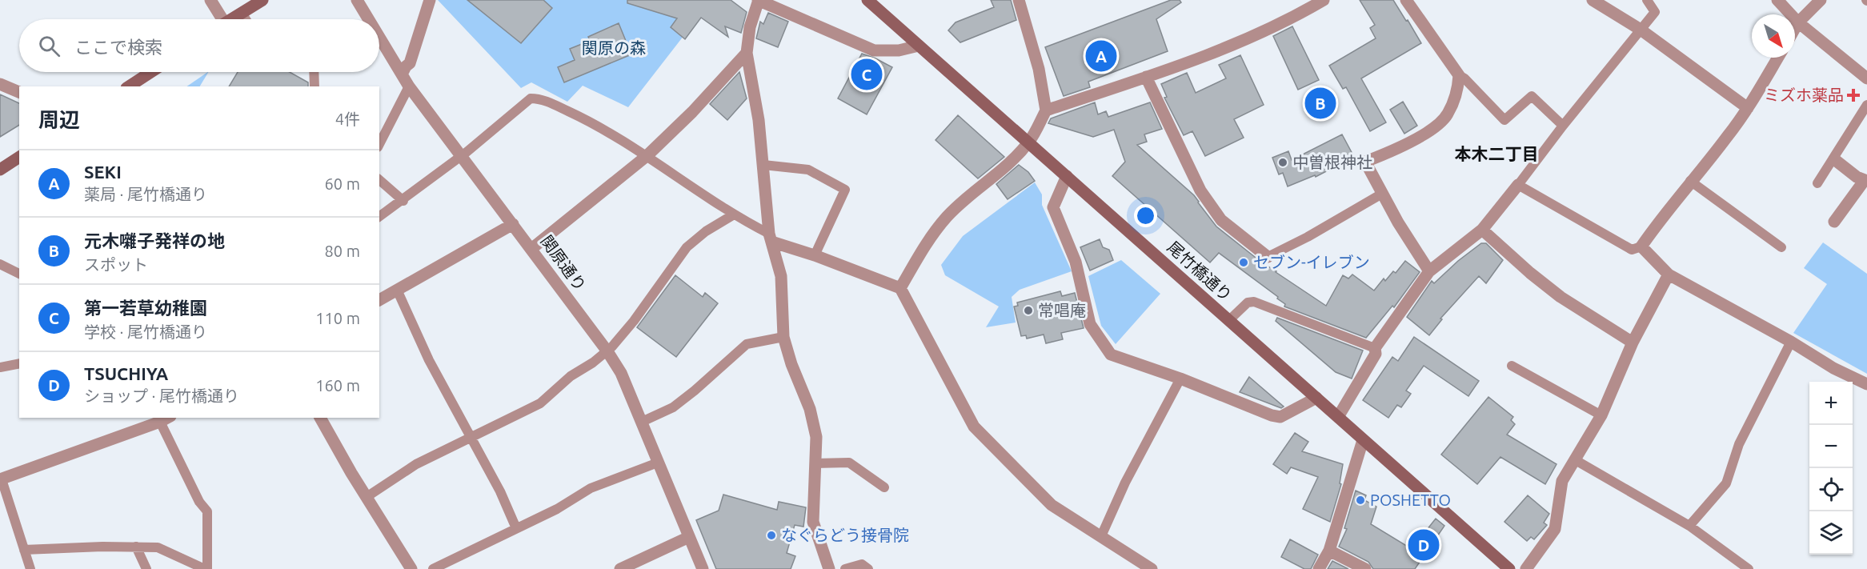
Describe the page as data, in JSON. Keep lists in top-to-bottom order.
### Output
{
  "streets": {
    "main road": ["尾竹橋通り"],
    "street": ["関原通り"]
  },
  "districts": ["本木二丁目"],
  "parks": ["関原の森"],
  "places": {
    "health": ["ミズホ薬品"],
    "other": [
      "中曽根神社",
      "セブン-イレブン",
      "常唱庵",
      "POSHETTO",
      "なぐらどう接骨院"
    ]
  },
  "north": "bottom right",
  "page": {
    "search": "ここで検索",
    "pins": [
      "A",
      "C",
      "B",
      "D"
    ],
    "heading": ["周辺", "4件"],
    "list": [
      {
        "mark": "A",
        "name": "SEKI",
        "note": "薬局 · 尾竹橋通り",
        "value": "60 m"
      },
      {
        "mark": "B",
        "name": "元木囃子発祥の地",
        "note": "スポット",
        "value": "80 m"
      },
      {
        "mark": "C",
        "name": "第一若草幼稚園",
        "note": "学校 · 尾竹橋通り",
        "value": "110 m"
      },
      {
        "mark": "D",
        "name": "TSUCHIYA",
        "note": "ショップ · 尾竹橋通り",
        "value": "160 m"
      }
    ],
    "map_buttons": ["+", "−"]
  }
}
